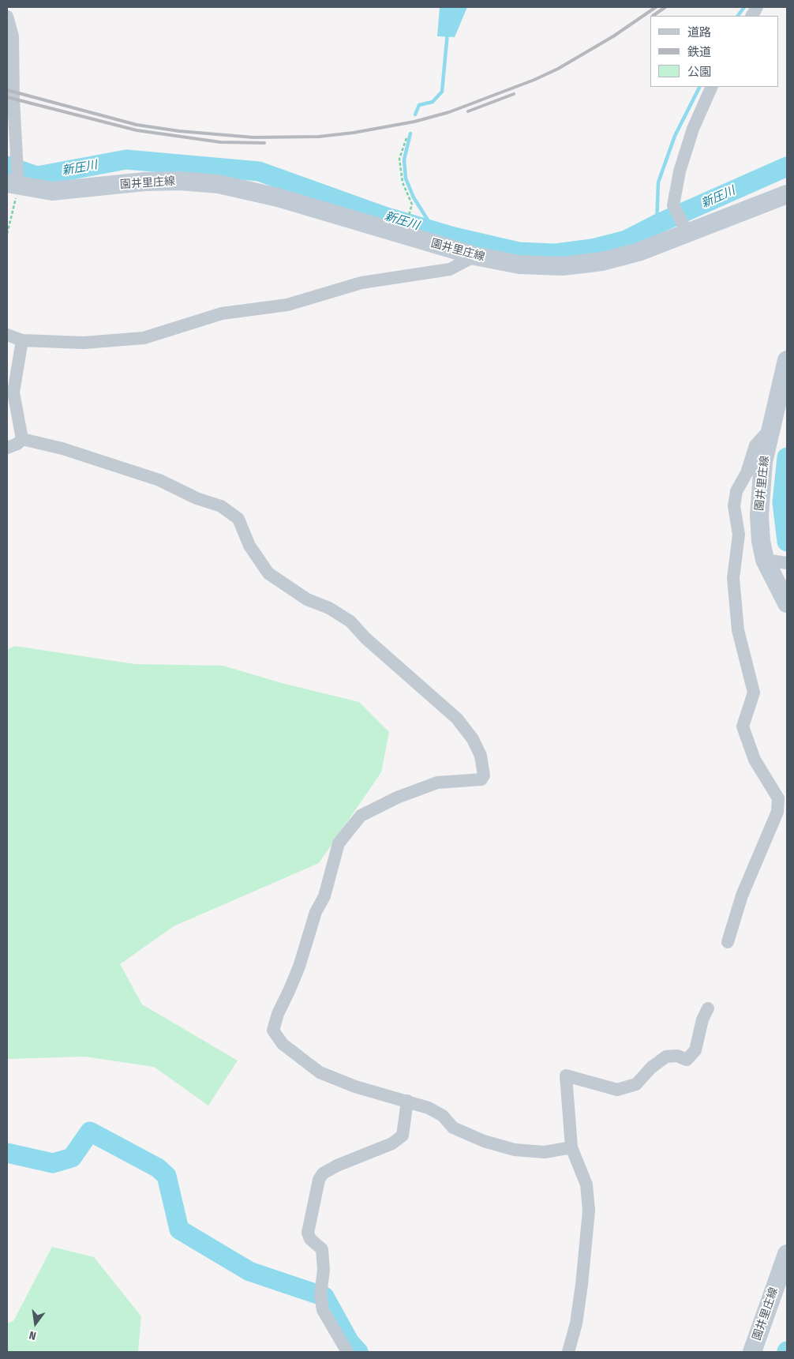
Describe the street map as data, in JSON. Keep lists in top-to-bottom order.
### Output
{
  "streets": {
    "main road": ["園井里庄線"]
  },
  "water": ["新圧川"],
  "legend": ["道路", "鉄道", "公園"],
  "north": "bottom"
}
